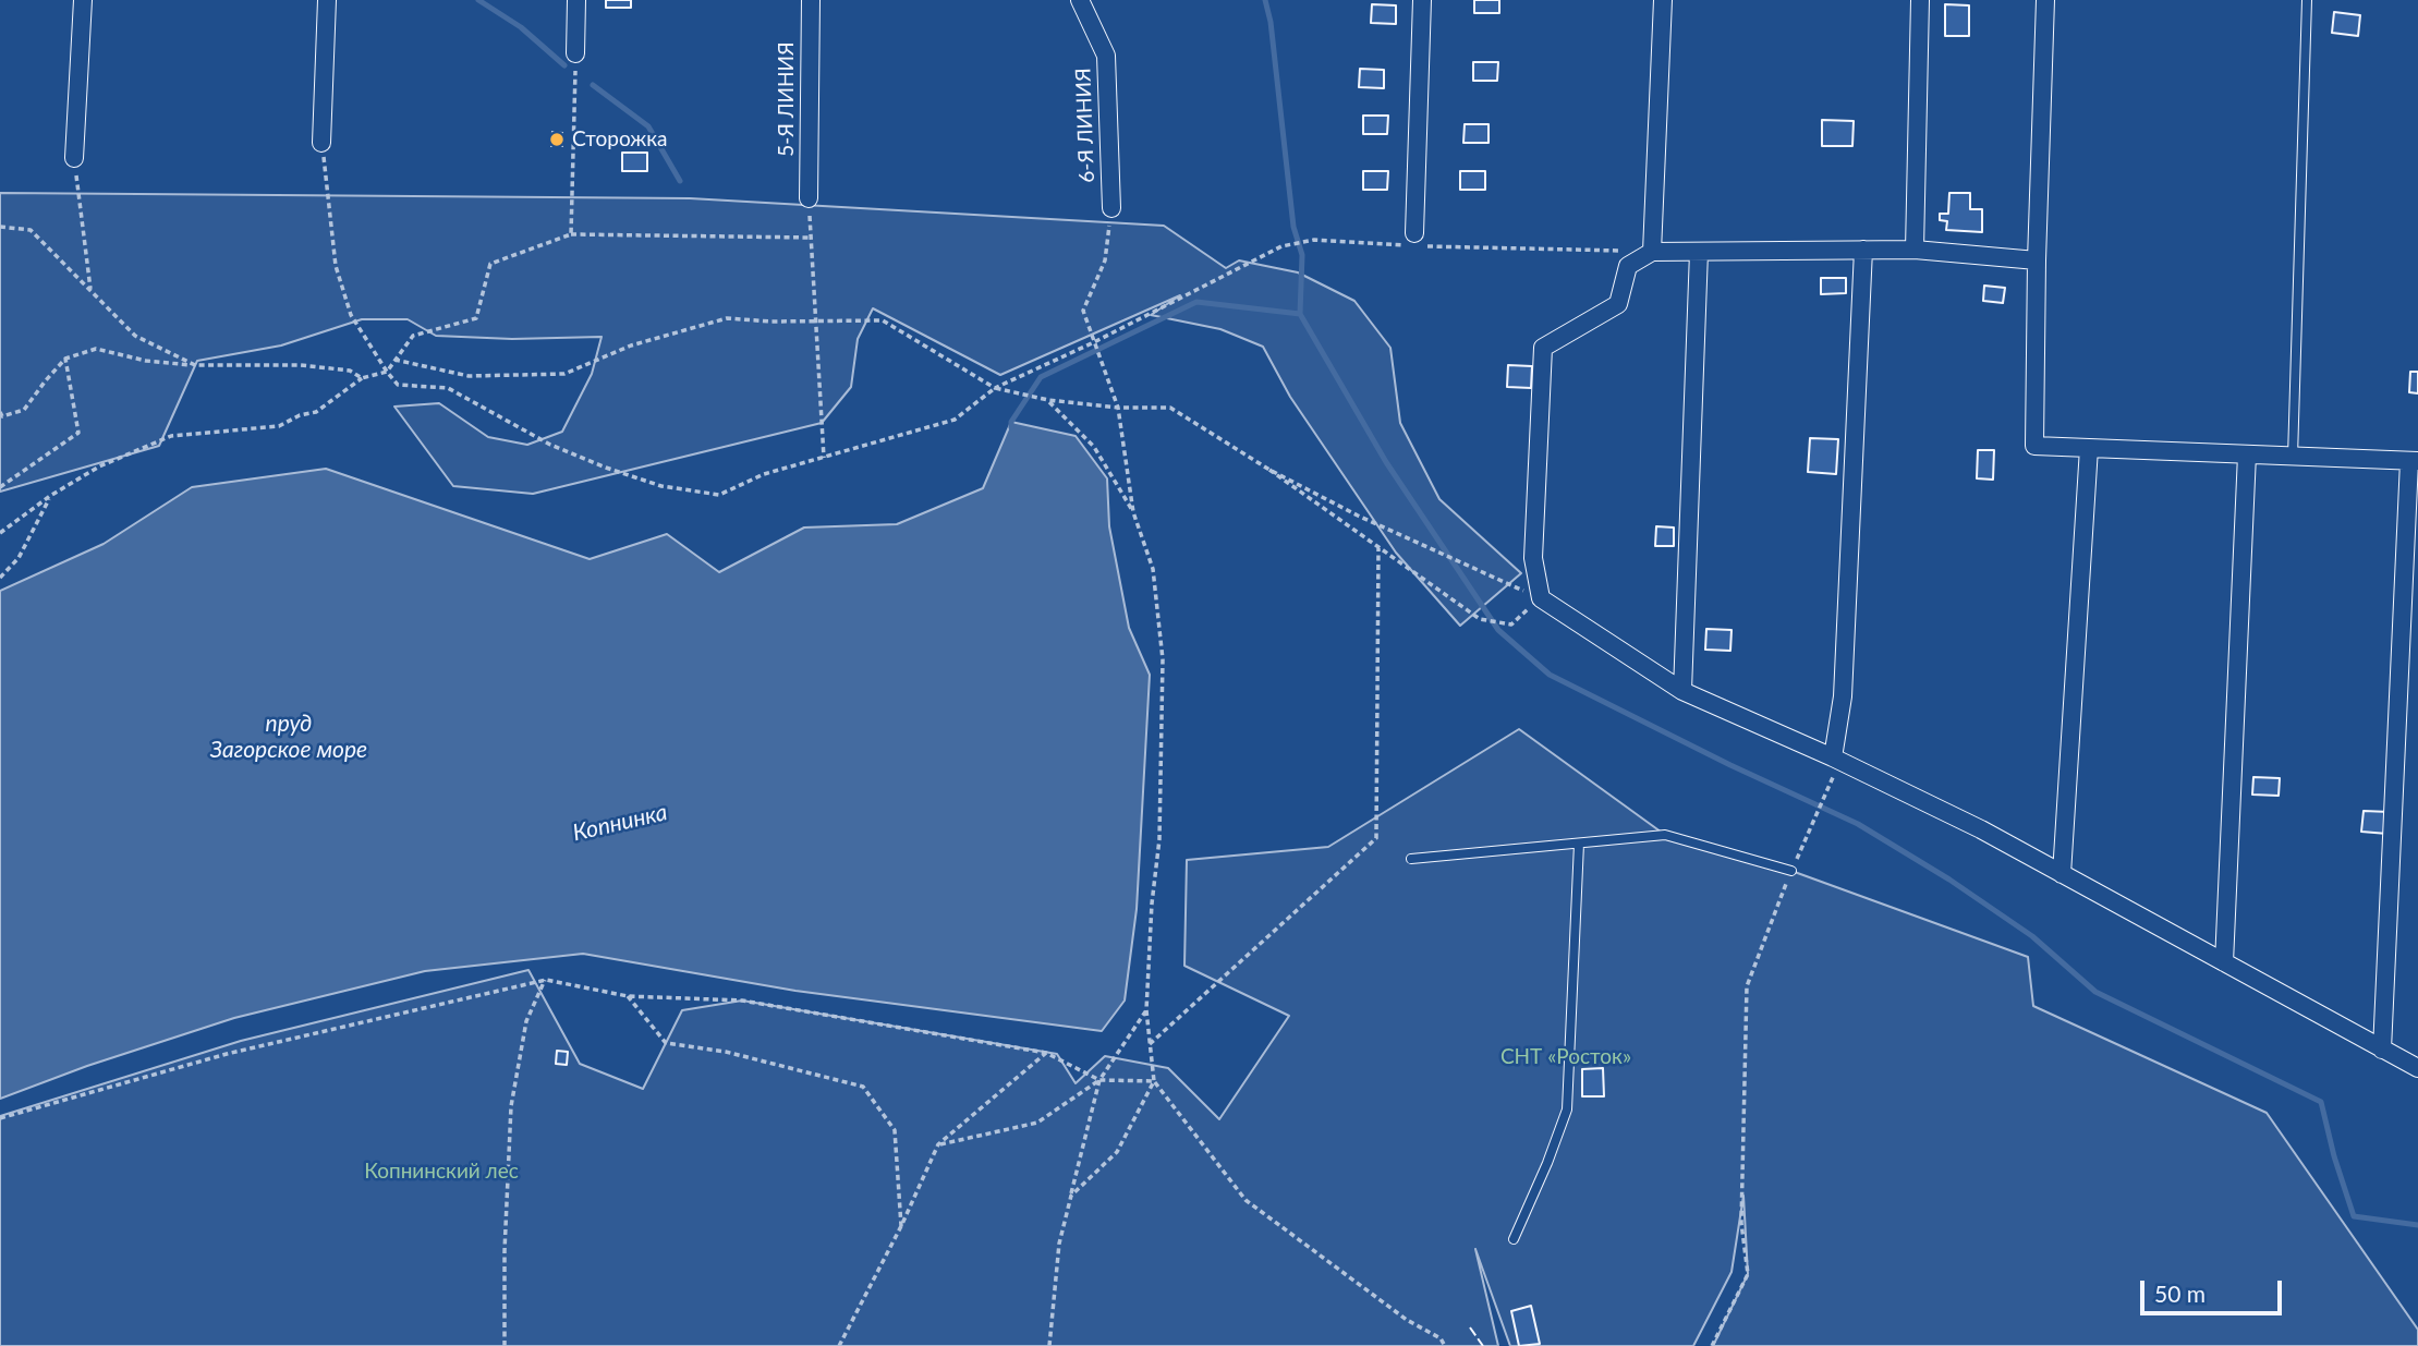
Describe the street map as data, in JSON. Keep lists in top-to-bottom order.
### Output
{
  "streets": {
    "street": ["5-Я ЛИНИЯ", "6-Я ЛИНИЯ"]
  },
  "water": ["пруд Загорское море", "Копнинка"],
  "parks": ["СНТ «Росток»", "Копнинский лес"],
  "places": ["Сторожка"],
  "scale_bar": "50 m"
}
